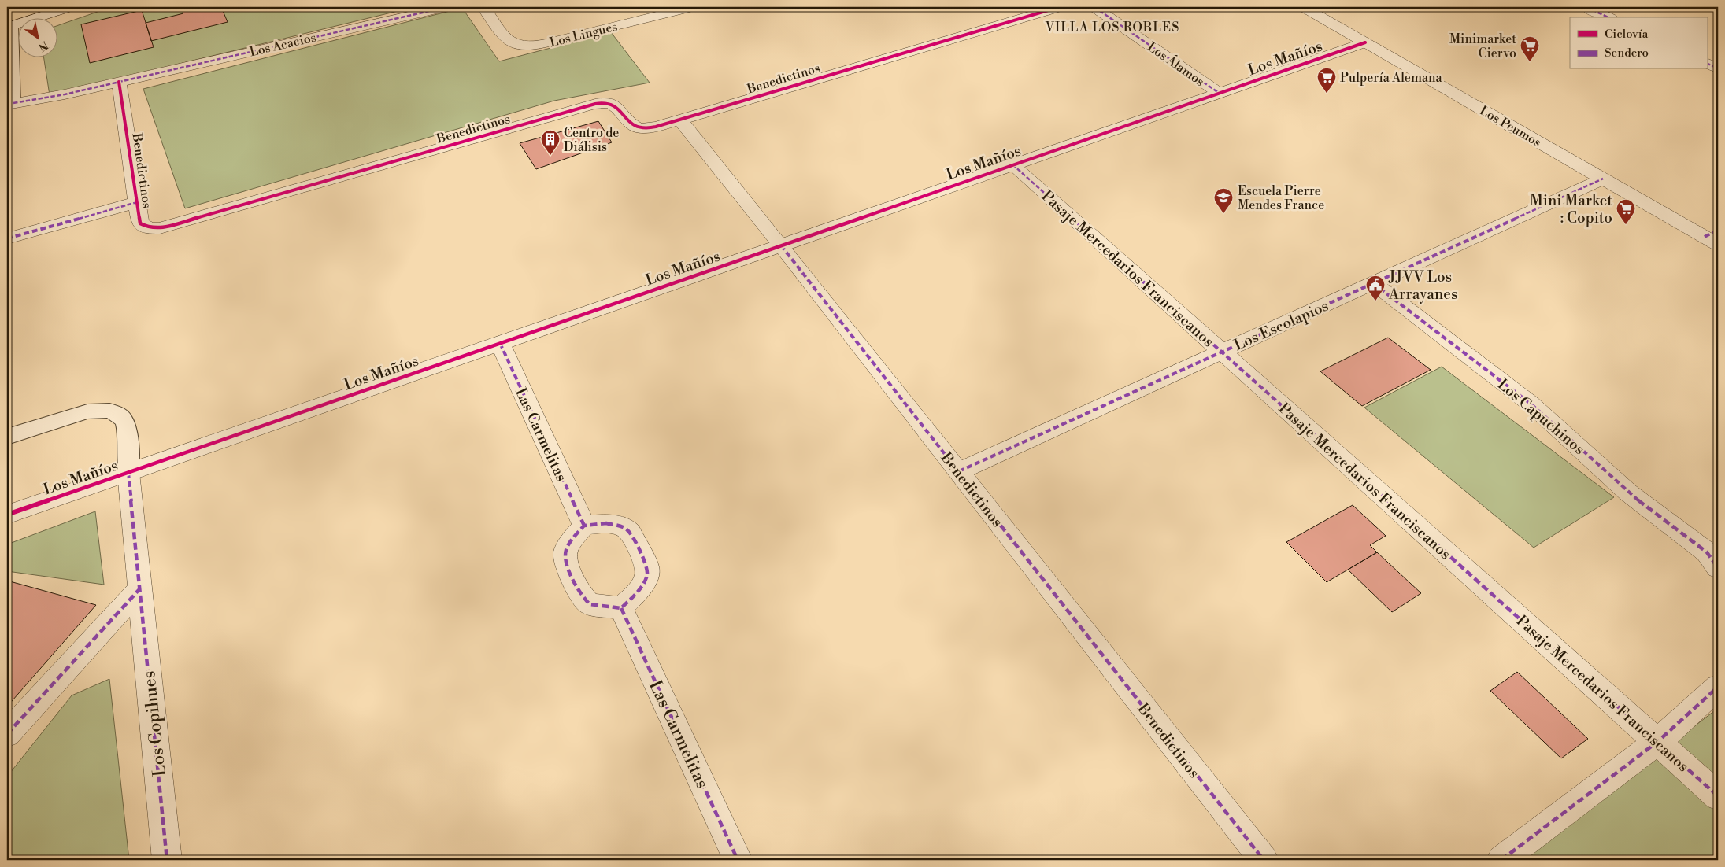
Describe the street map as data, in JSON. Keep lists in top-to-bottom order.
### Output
{
  "streets": {
    "street": [
      "Los Lingues",
      "Los Acacios",
      "Los Mañíos",
      "Los Álamos",
      "Benedictinos",
      "Los Peumos",
      "Pasaje Mercedarios Franciscanos",
      "Los Escolapios",
      "Los Capuchinos",
      "Las Carmelitas",
      "Los Copihues"
    ]
  },
  "crossings": [
    ["Los Acacios", "Benedictinos"],
    ["Los Mañíos", "Los Álamos"],
    ["Los Mañíos", "Benedictinos"],
    ["Los Mañíos", "Los Peumos"],
    ["Los Mañíos", "Pasaje Mercedarios Franciscanos"],
    ["Los Mañíos", "Las Carmelitas"],
    ["Los Mañíos", "Los Copihues"],
    ["Benedictinos", "Los Escolapios"],
    ["Los Peumos", "Los Escolapios"],
    ["Pasaje Mercedarios Franciscanos", "Los Escolapios"],
    ["Los Escolapios", "Los Capuchinos"]
  ],
  "districts": ["VILLA LOS ROBLES"],
  "places": {
    "supermarket": ["Minimarket Ciervo", "Pulpería Alemana", "Mini Market : Copito"],
    "building": ["Centro de Diálisis"],
    "school or university": ["Escuela Pierre Mendes France"],
    "public building": ["JJVV Los Arrayanes"]
  },
  "legend": ["Ciclovía", "Sendero"],
  "north": "bottom right"
}
